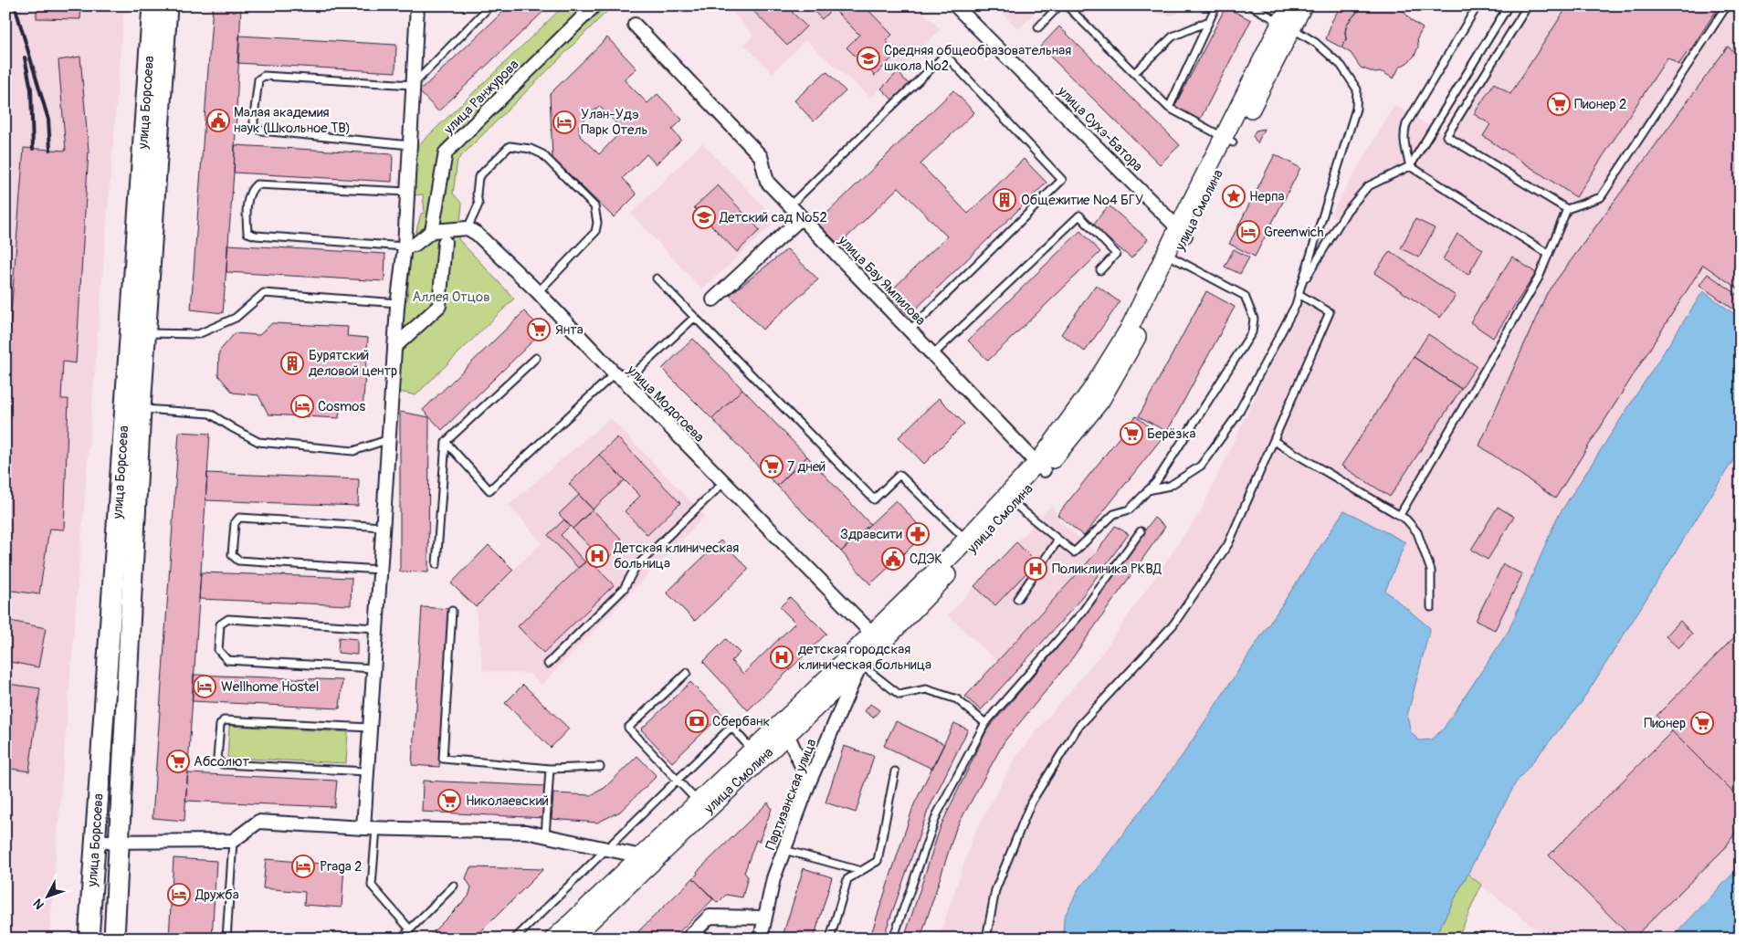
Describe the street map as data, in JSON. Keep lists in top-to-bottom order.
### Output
{
  "streets": {
    "main road": ["улица Борсоева", "улица Смолина"],
    "street": [
      "улица Ранжурова",
      "улица Сухэ-Батора",
      "улица Бау Ямпилова",
      "улица Модогоева",
      "Партизанская улица"
    ]
  },
  "crossings": [
    ["улица Сухэ-Батора", "улица Смолина"],
    ["улица Смолина", "улица Бау Ямпилова"],
    ["улица Смолина", "улица Модогоева"],
    ["улица Смолина", "Партизанская улица"]
  ],
  "parks": ["Аллея Отцов"],
  "places": {
    "school or university": ["Средняя общеобразовательная школа №2", "Детский сад №52"],
    "supermarket": [
      "Пионер 2",
      "Янта",
      "Берёзка",
      "7 дней",
      "Пионер",
      "Абсолют",
      "Николаевский"
    ],
    "public building": ["Малая академия наук (Школьное ТВ)", "СДЭК"],
    "hotel": [
      "Улан-Удэ Парк Отель",
      "Greenwich",
      "Cosmos",
      "Wellhome Hostel",
      "Praga 2",
      "Дружба"
    ],
    "place": ["Нерпа"],
    "building": ["Общежитие №4 БГУ", "Бурятский деловой центр"],
    "pharmacy": ["Здравсити"],
    "hospital": ["Детская клиническая больница", "Поликлиника РКВД", "детская городская клиническая больница"],
    "bank": ["Сбербанк"]
  },
  "north": "bottom left"
}
